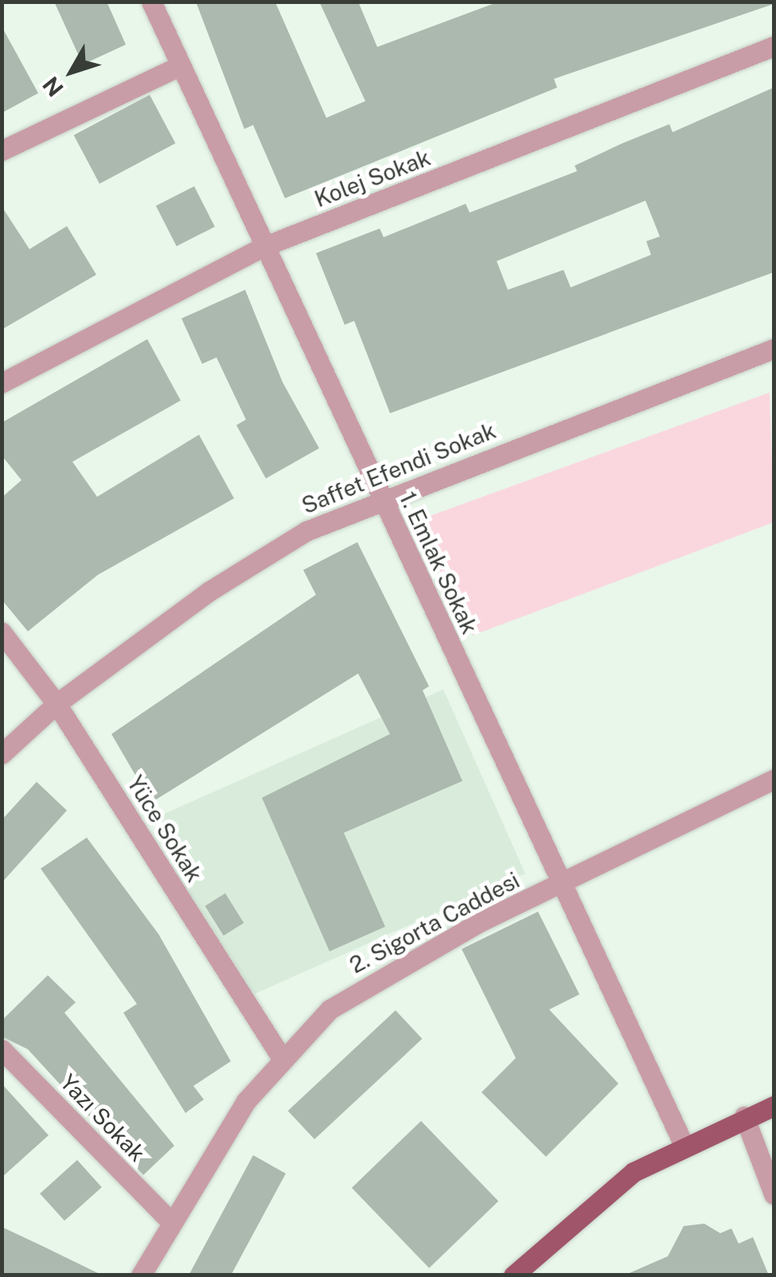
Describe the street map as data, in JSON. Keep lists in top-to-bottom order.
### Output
{
  "streets": {
    "street": [
      "Kolej Sokak",
      "Saffet Efendi Sokak",
      "1. Emlak Sokak",
      "Yüce Sokak",
      "2. Sigorta Caddesi",
      "Yazı Sokak"
    ]
  },
  "crossings": [
    ["Kolej Sokak", "1. Emlak Sokak"],
    ["Saffet Efendi Sokak", "1. Emlak Sokak"],
    ["Saffet Efendi Sokak", "Yüce Sokak"],
    ["1. Emlak Sokak", "2. Sigorta Caddesi"],
    ["Yüce Sokak", "2. Sigorta Caddesi"],
    ["2. Sigorta Caddesi", "Yazı Sokak"]
  ],
  "north": "bottom left"
}
